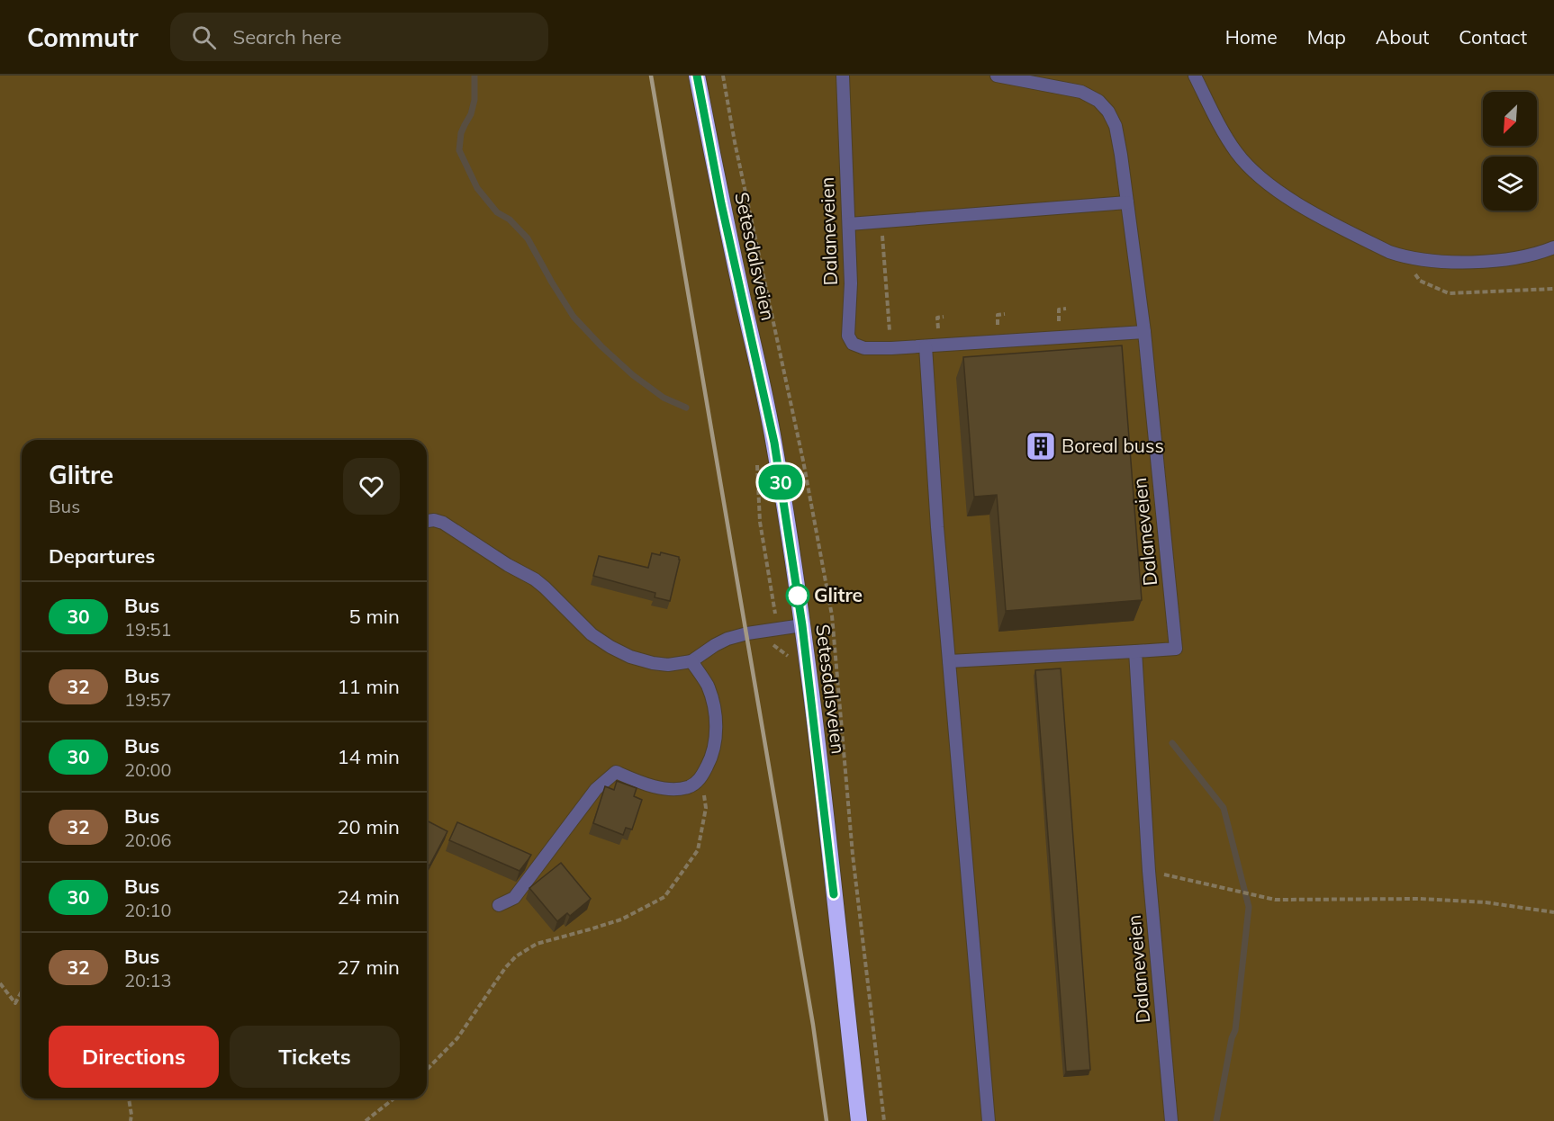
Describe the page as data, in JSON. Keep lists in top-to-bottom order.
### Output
{
  "streets": {
    "highway": ["Setesdalsveien"],
    "lane": ["Dalaneveien"]
  },
  "places": {
    "building": ["Boreal buss"],
    "other": ["Glitre"]
  },
  "lines": ["bus line 30"],
  "north": "bottom left",
  "page": {
    "header": "Commutr",
    "search": "Search here",
    "nav": [
      "Home",
      "Map",
      "About",
      "Contact"
    ],
    "on_map": "30",
    "heading": [
      ["Glitre", "Bus"],
      "Departures"
    ],
    "list": [
      {
        "mark": "30",
        "name": "Bus",
        "note": "19:51",
        "value": "5 min"
      },
      {
        "mark": "32",
        "name": "Bus",
        "note": "19:57",
        "value": "11 min"
      },
      {
        "mark": "30",
        "name": "Bus",
        "note": "20:00",
        "value": "14 min"
      },
      {
        "mark": "32",
        "name": "Bus",
        "note": "20:06",
        "value": "20 min"
      },
      {
        "mark": "30",
        "name": "Bus",
        "note": "20:10",
        "value": "24 min"
      },
      {
        "mark": "32",
        "name": "Bus",
        "note": "20:13",
        "value": "27 min"
      }
    ],
    "buttons": ["Directions", "Tickets"]
  }
}
